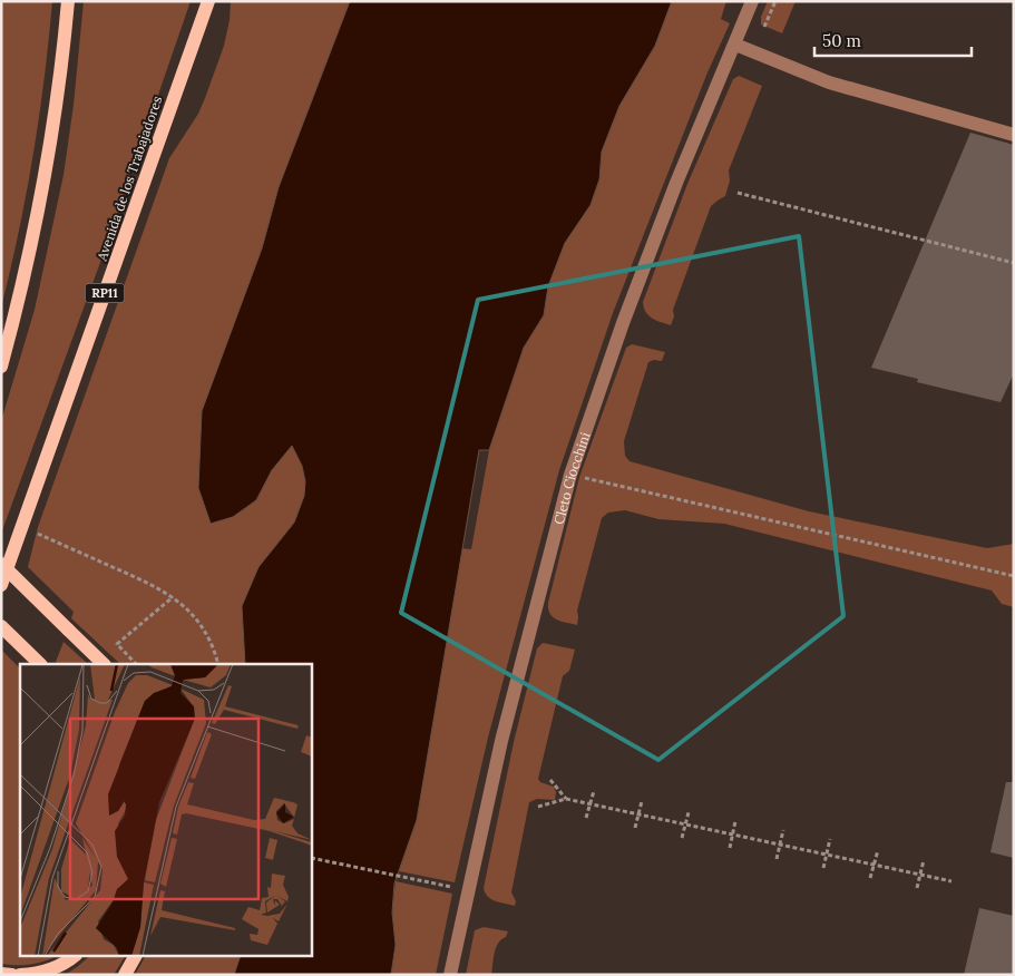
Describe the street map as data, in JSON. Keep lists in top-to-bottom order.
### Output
{
  "streets": {
    "main road": ["Avenida de los Trabajadores", "RP11"],
    "street": ["Cleto Ciocchini"]
  },
  "scale_bar": "50 m"
}
